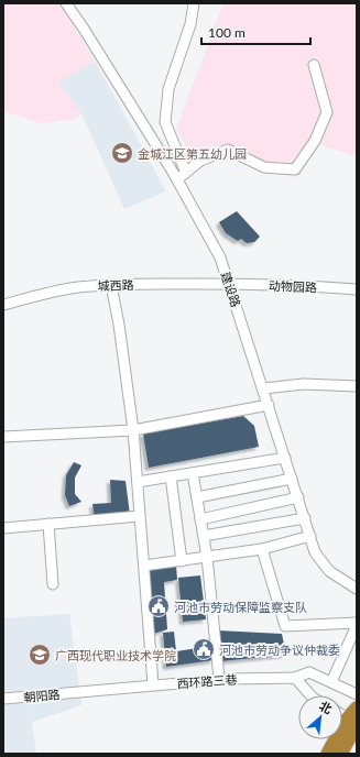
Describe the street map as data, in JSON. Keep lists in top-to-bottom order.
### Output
{
  "streets": {
    "street": [
      "城西路",
      "动物园路",
      "建设路",
      "西环路三巷",
      "朝阳路"
    ]
  },
  "crossings": [
    ["城西路", "动物园路"],
    ["城西路", "建设路"],
    ["动物园路", "建设路"],
    ["西环路三巷", "朝阳路"]
  ],
  "places": {
    "school or university": ["金城江区第五幼儿园", "广西现代职业技术学院"],
    "public building": ["河池市劳动保障监察支队", "河池市劳动争议仲裁委"]
  },
  "scale_bar": "100 m",
  "north": "top right"
}
